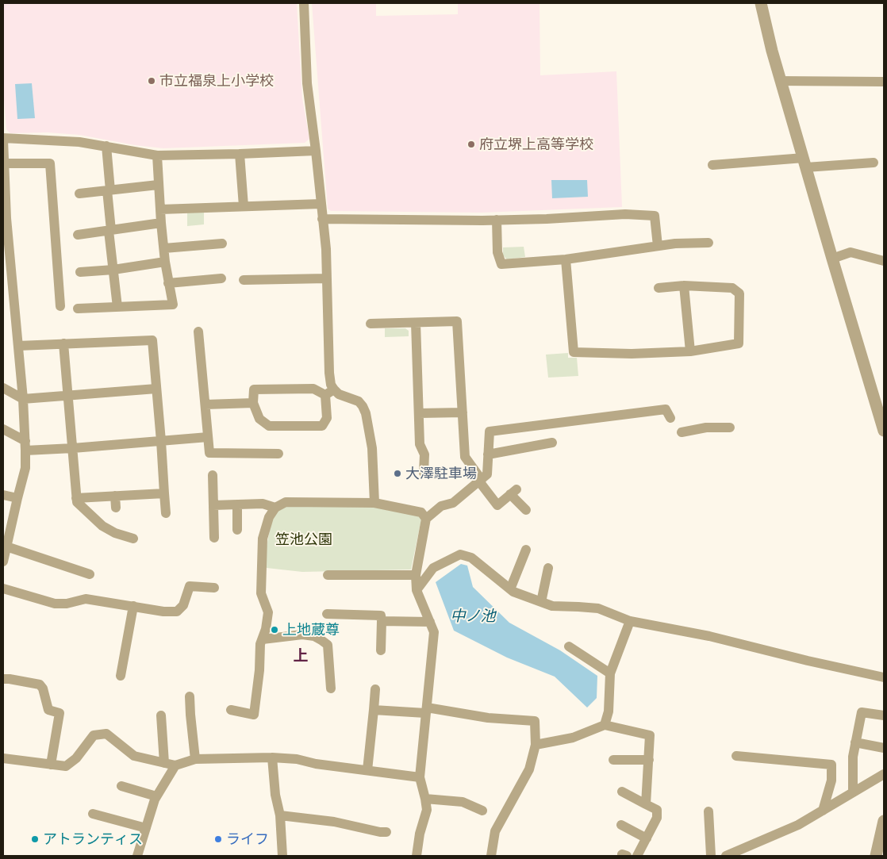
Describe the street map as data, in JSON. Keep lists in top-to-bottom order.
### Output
{
  "districts": ["上"],
  "water": ["中ノ池"],
  "parks": ["笠池公園"],
  "places": [
    "市立福泉上小学校",
    "府立堺上高等学校",
    "大澤駐車場",
    "上地蔵尊",
    "アトランティス",
    "ライフ"
  ]
}
